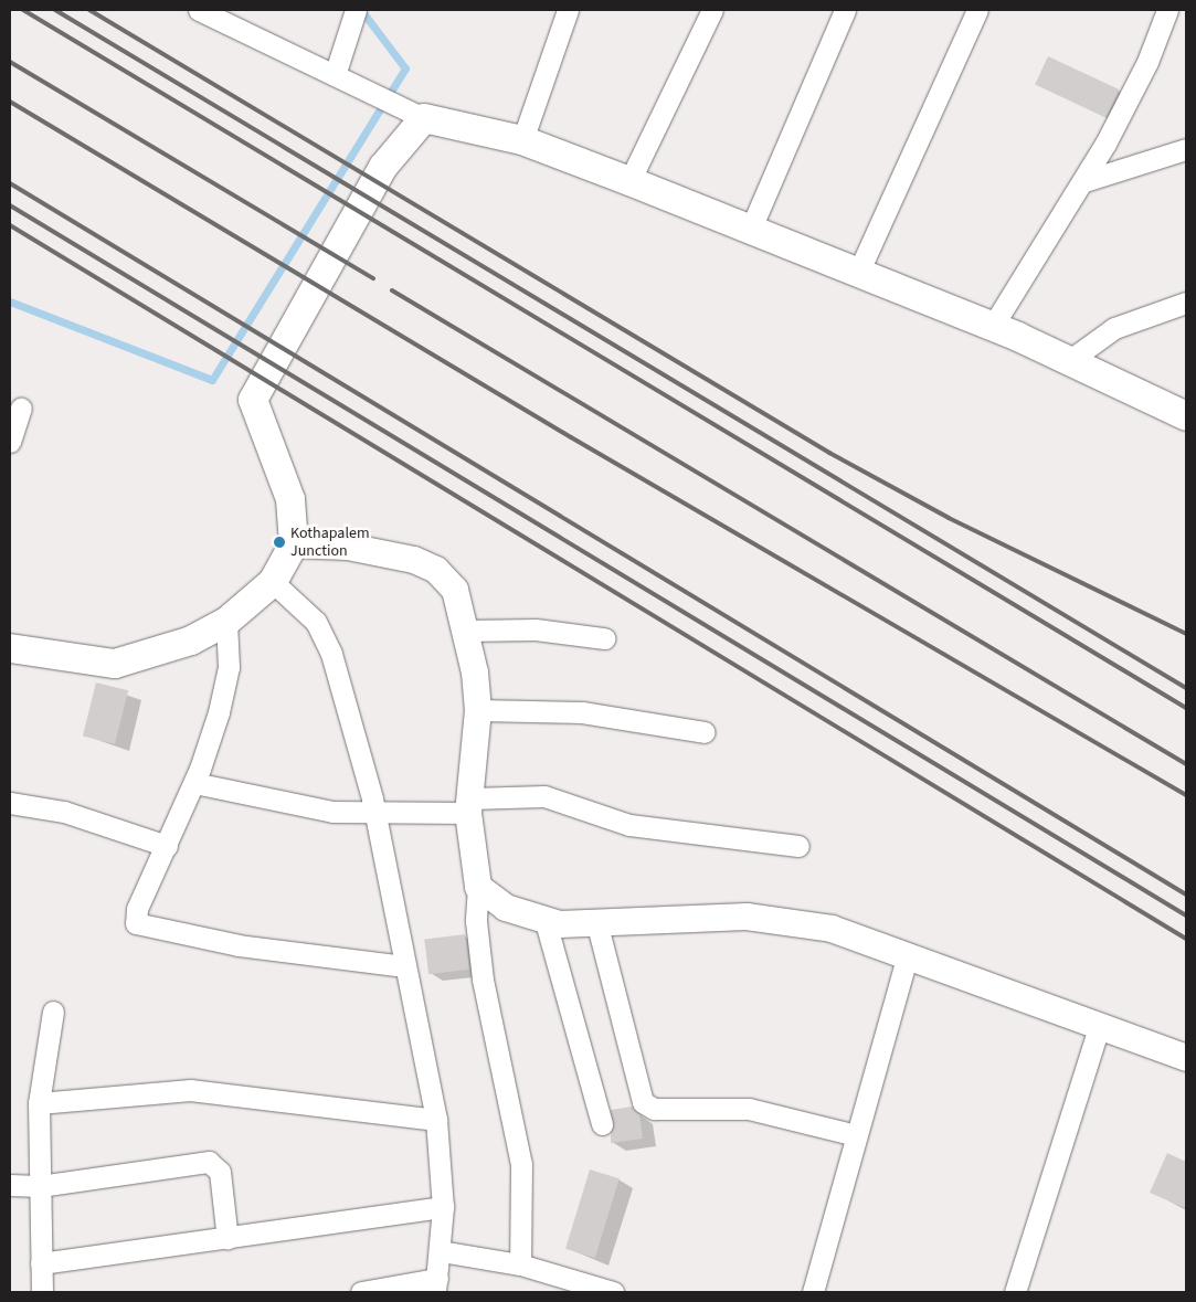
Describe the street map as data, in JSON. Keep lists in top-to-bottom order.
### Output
{
  "places": ["Kothapalem Junction"]
}
